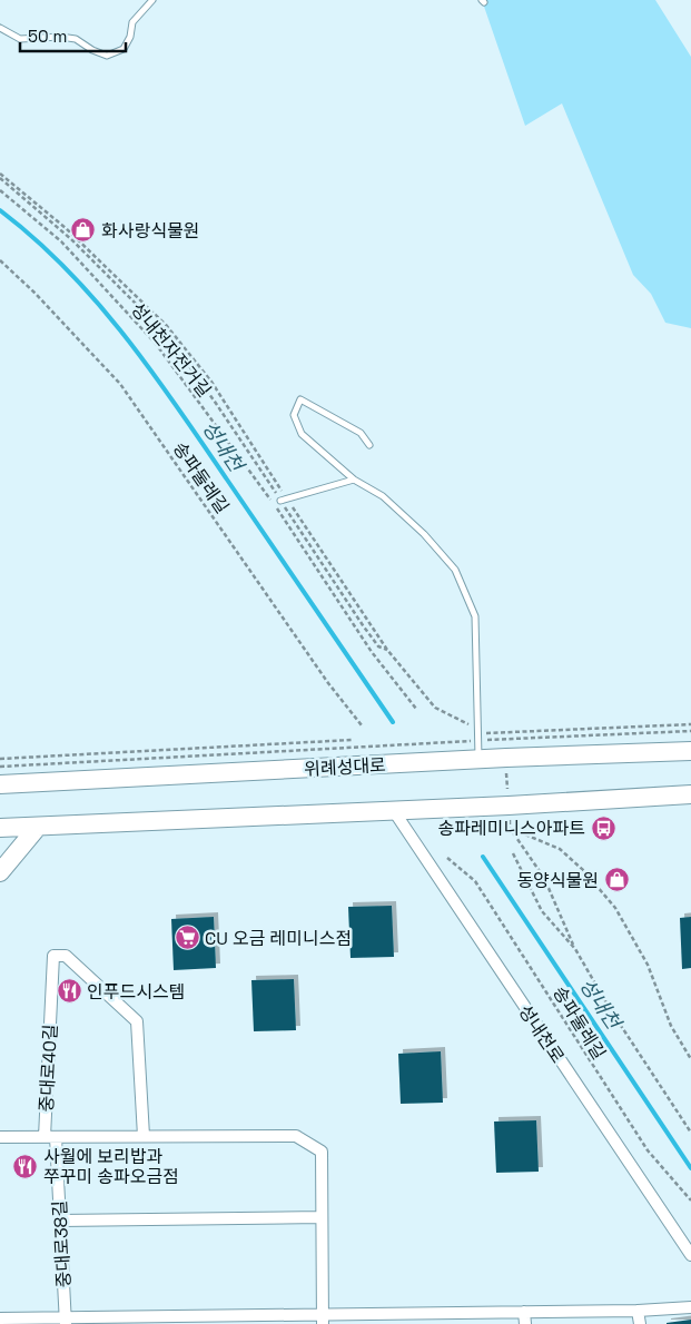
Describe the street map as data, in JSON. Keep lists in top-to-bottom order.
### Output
{
  "streets": {
    "main road": ["위례성대로"],
    "street": ["성내천로", "중대로40길", "중대로38길"],
    "path": ["성내천자전거길", "송파둘레길"]
  },
  "crossings": [
    ["중대로40길", "중대로38길"]
  ],
  "water": ["성내천"],
  "places": {
    "shop": ["화사랑식물원", "동양식물원"],
    "bus stop": ["송파레미니스아파트"],
    "supermarket": ["CU 오금 레미니스점"],
    "restaurant": ["인푸드시스템", "사월에 보리밥과 쭈꾸미 송파오금점"]
  },
  "scale_bar": "50 m"
}
